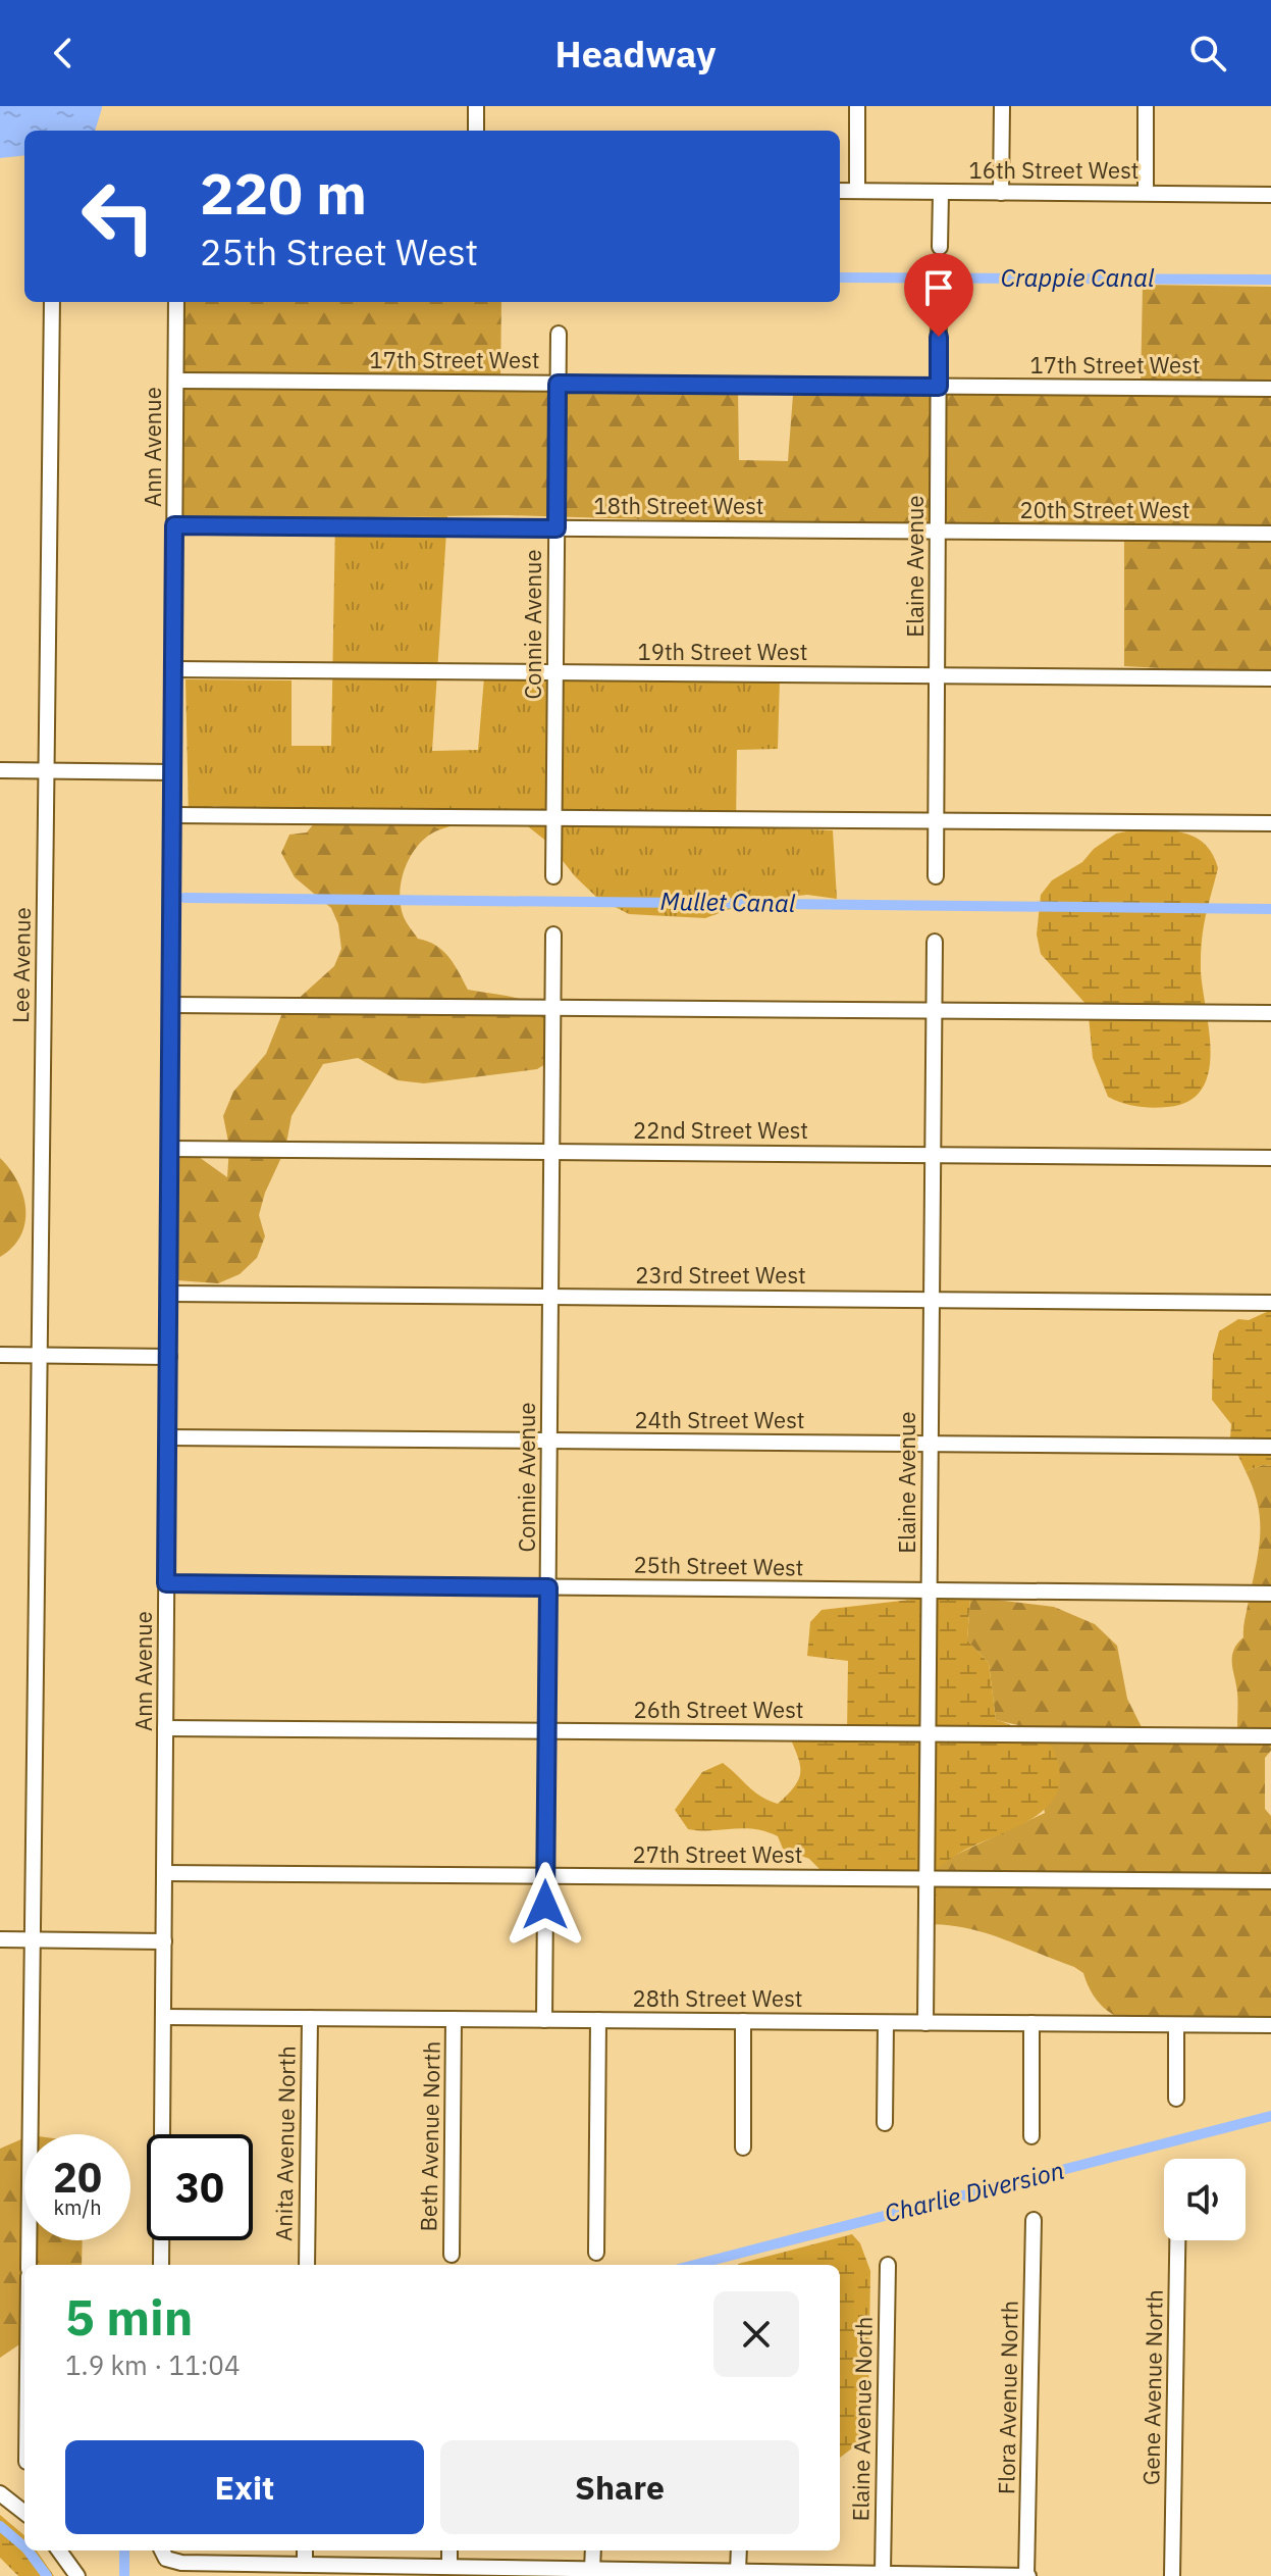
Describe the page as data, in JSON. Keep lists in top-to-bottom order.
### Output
{
  "streets": {
    "street": [
      "16th Street West",
      "17th Street West",
      "Ann Avenue",
      "18th Street West",
      "20th Street West",
      "Elaine Avenue",
      "Connie Avenue",
      "19th Street West",
      "Lee Avenue",
      "22nd Street West",
      "23rd Street West",
      "24th Street West",
      "25th Street West",
      "26th Street West",
      "27th Street West",
      "28th Street West",
      "Beth Avenue North",
      "Anita Avenue North",
      "Gene Avenue North",
      "Flora Avenue North",
      "Elaine Avenue North"
    ]
  },
  "crossings": [
    ["17th Street West", "Ann Avenue"],
    ["17th Street West", "Elaine Avenue"],
    ["17th Street West", "Connie Avenue"],
    ["Ann Avenue", "18th Street West"],
    ["Ann Avenue", "19th Street West"],
    ["Ann Avenue", "22nd Street West"],
    ["Ann Avenue", "23rd Street West"],
    ["Ann Avenue", "24th Street West"],
    ["Ann Avenue", "25th Street West"],
    ["Ann Avenue", "26th Street West"],
    ["Ann Avenue", "27th Street West"],
    ["Ann Avenue", "28th Street West"],
    ["18th Street West", "20th Street West"],
    ["18th Street West", "Elaine Avenue"],
    ["18th Street West", "Connie Avenue"],
    ["20th Street West", "Elaine Avenue"],
    ["Elaine Avenue", "19th Street West"],
    ["Elaine Avenue", "22nd Street West"],
    ["Elaine Avenue", "23rd Street West"],
    ["Elaine Avenue", "24th Street West"],
    ["Elaine Avenue", "25th Street West"],
    ["Elaine Avenue", "26th Street West"],
    ["Elaine Avenue", "27th Street West"],
    ["Elaine Avenue", "28th Street West"],
    ["Connie Avenue", "19th Street West"],
    ["Connie Avenue", "22nd Street West"],
    ["Connie Avenue", "23rd Street West"],
    ["Connie Avenue", "24th Street West"],
    ["Connie Avenue", "25th Street West"],
    ["Connie Avenue", "26th Street West"],
    ["Connie Avenue", "27th Street West"],
    ["Connie Avenue", "28th Street West"],
    ["28th Street West", "Beth Avenue North"],
    ["28th Street West", "Anita Avenue North"]
  ],
  "water": ["Crappie Canal", "Mullet Canal", "Charlie Diversion"],
  "page": {
    "header": "Headway",
    "turn": ["220 m", "25th Street West"],
    "speed": "20 km/h",
    "limit": "30",
    "heading": ["5 min", "1.9 km · 11:04"],
    "buttons": ["Exit", "Share"]
  }
}
